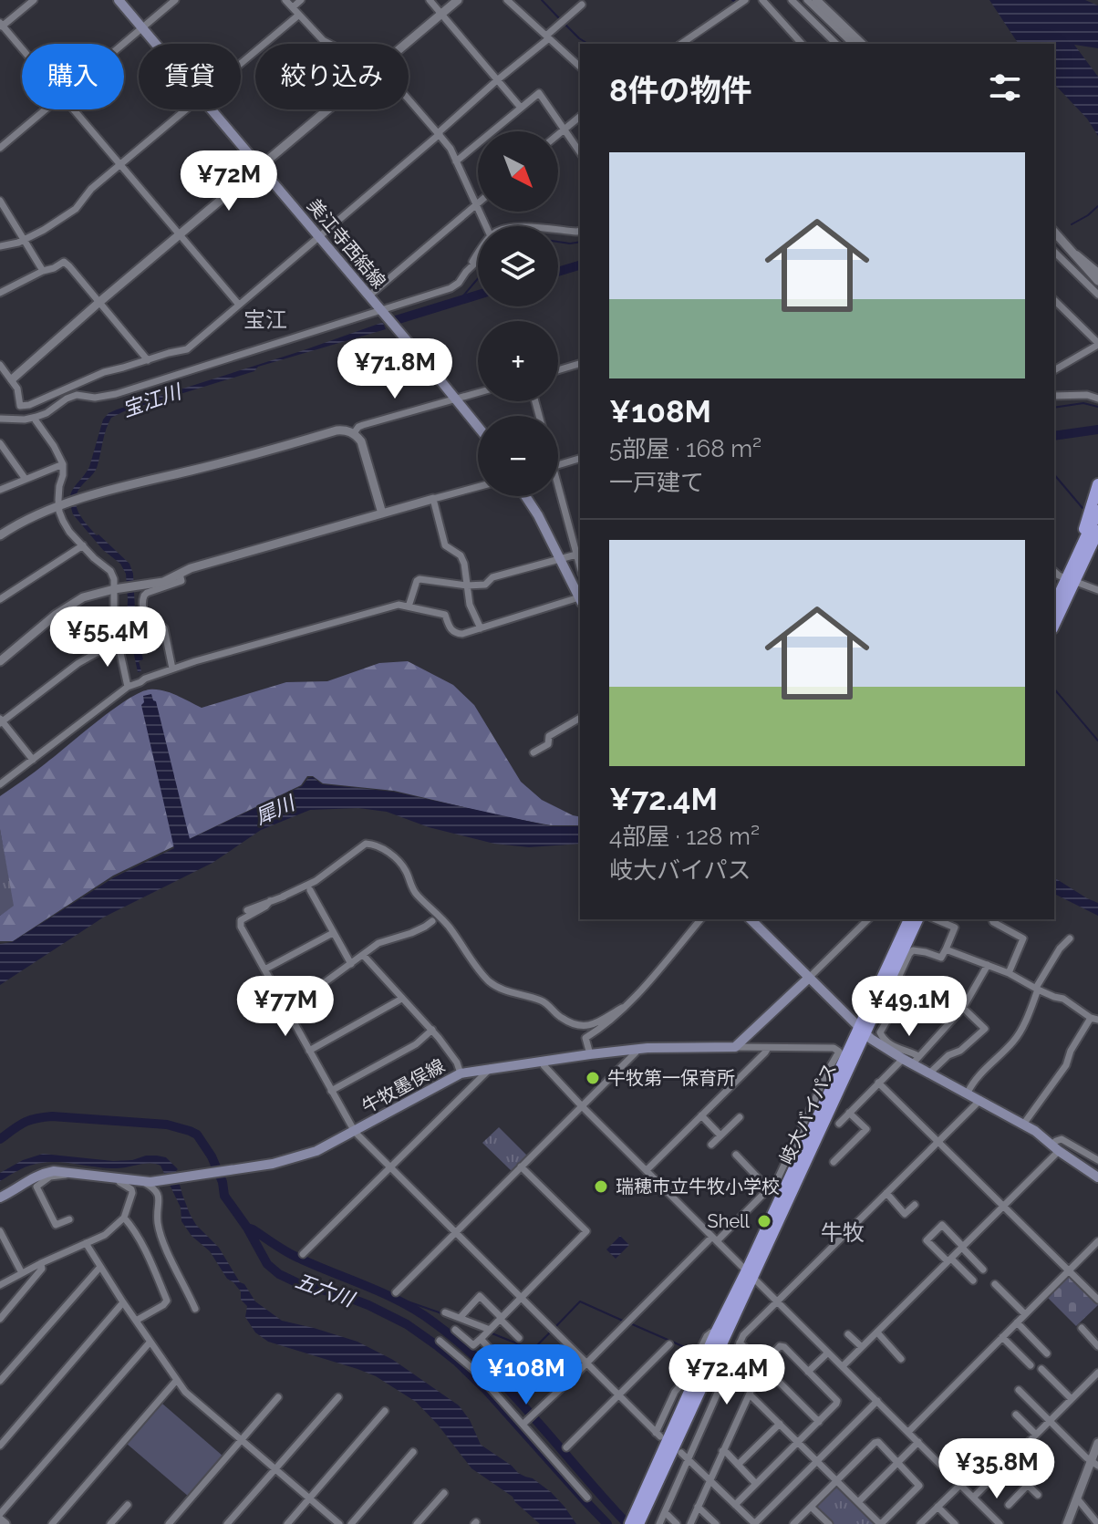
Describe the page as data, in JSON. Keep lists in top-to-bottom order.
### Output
{
  "streets": {
    "highway": ["岐大バイパス"],
    "main road": ["美江寺西結線", "牛牧墨俣線"]
  },
  "districts": ["宝江", "牛牧"],
  "water": ["宝江川", "犀川", "五六川"],
  "places": ["牛牧第一保育所", "瑞穂市立牛牧小学校", "Shell"],
  "north": "bottom right",
  "page": {
    "chip": ["購入", "賃貸", "絞り込み"],
    "heading": "8件の物件",
    "map_buttons": ["+", "−"],
    "list": [
      {
        "name": "¥108M",
        "note": "5部屋 · 168 m² · 一戸建て"
      },
      {
        "name": "¥72.4M",
        "note": "4部屋 · 128 m² · 岐大バイパス"
      }
    ],
    "price": [
      "¥72M",
      "¥71.8M",
      "¥55.4M",
      "¥77M",
      "¥49.1M",
      "¥108M",
      "¥72.4M",
      "¥35.8M"
    ]
  }
}
